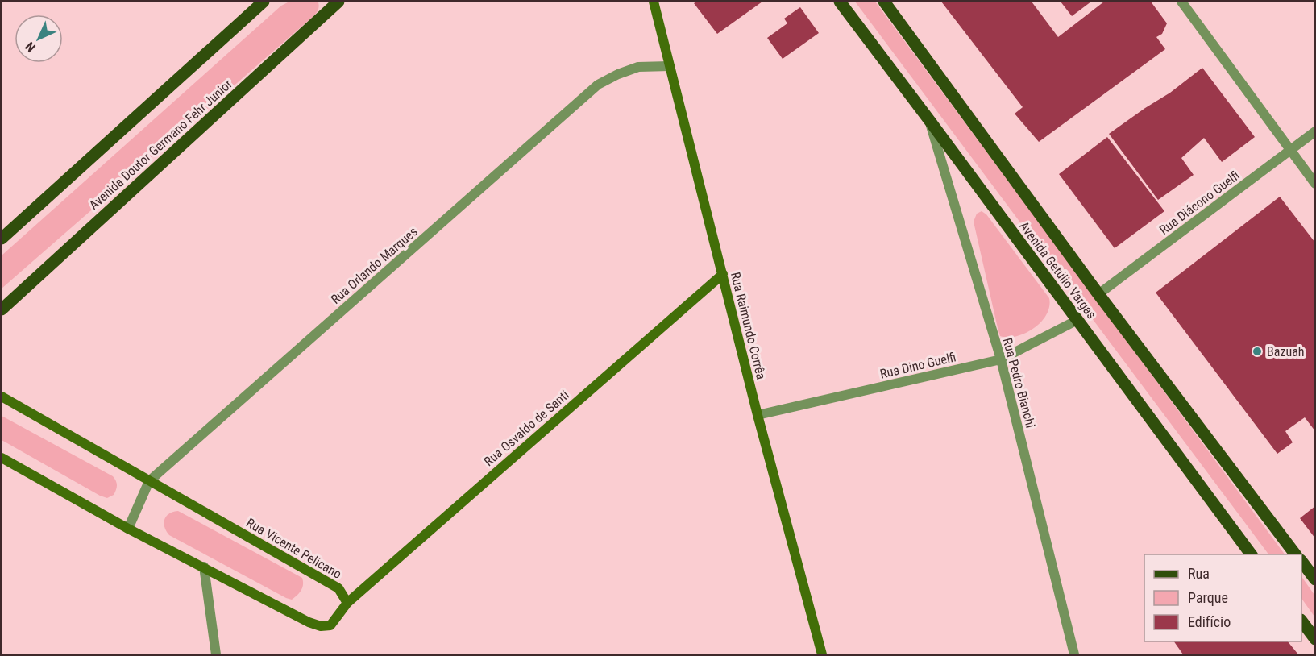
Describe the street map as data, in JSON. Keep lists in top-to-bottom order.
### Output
{
  "streets": {
    "main road": ["Avenida Doutor Germano Fehr Junior", "Avenida Getúlio Vargas"],
    "street": [
      "Rua Diácono Guelfi",
      "Rua Orlando Marques",
      "Rua Raimundo Corrêa",
      "Rua Dino Guelfi",
      "Rua Pedro Bianchi",
      "Rua Osvaldo de Santi",
      "Rua Vicente Pelicano"
    ]
  },
  "crossings": [
    ["Rua Diácono Guelfi", "Avenida Getúlio Vargas"],
    ["Rua Orlando Marques", "Rua Raimundo Corrêa"],
    ["Rua Orlando Marques", "Rua Vicente Pelicano"],
    ["Avenida Getúlio Vargas", "Rua Dino Guelfi"],
    ["Avenida Getúlio Vargas", "Rua Pedro Bianchi"],
    ["Rua Raimundo Corrêa", "Rua Dino Guelfi"],
    ["Rua Raimundo Corrêa", "Rua Osvaldo de Santi"],
    ["Rua Dino Guelfi", "Rua Pedro Bianchi"],
    ["Rua Osvaldo de Santi", "Rua Vicente Pelicano"]
  ],
  "places": ["Bazuah"],
  "legend": ["Rua", "Parque", "Edifício"],
  "north": "bottom left"
}
